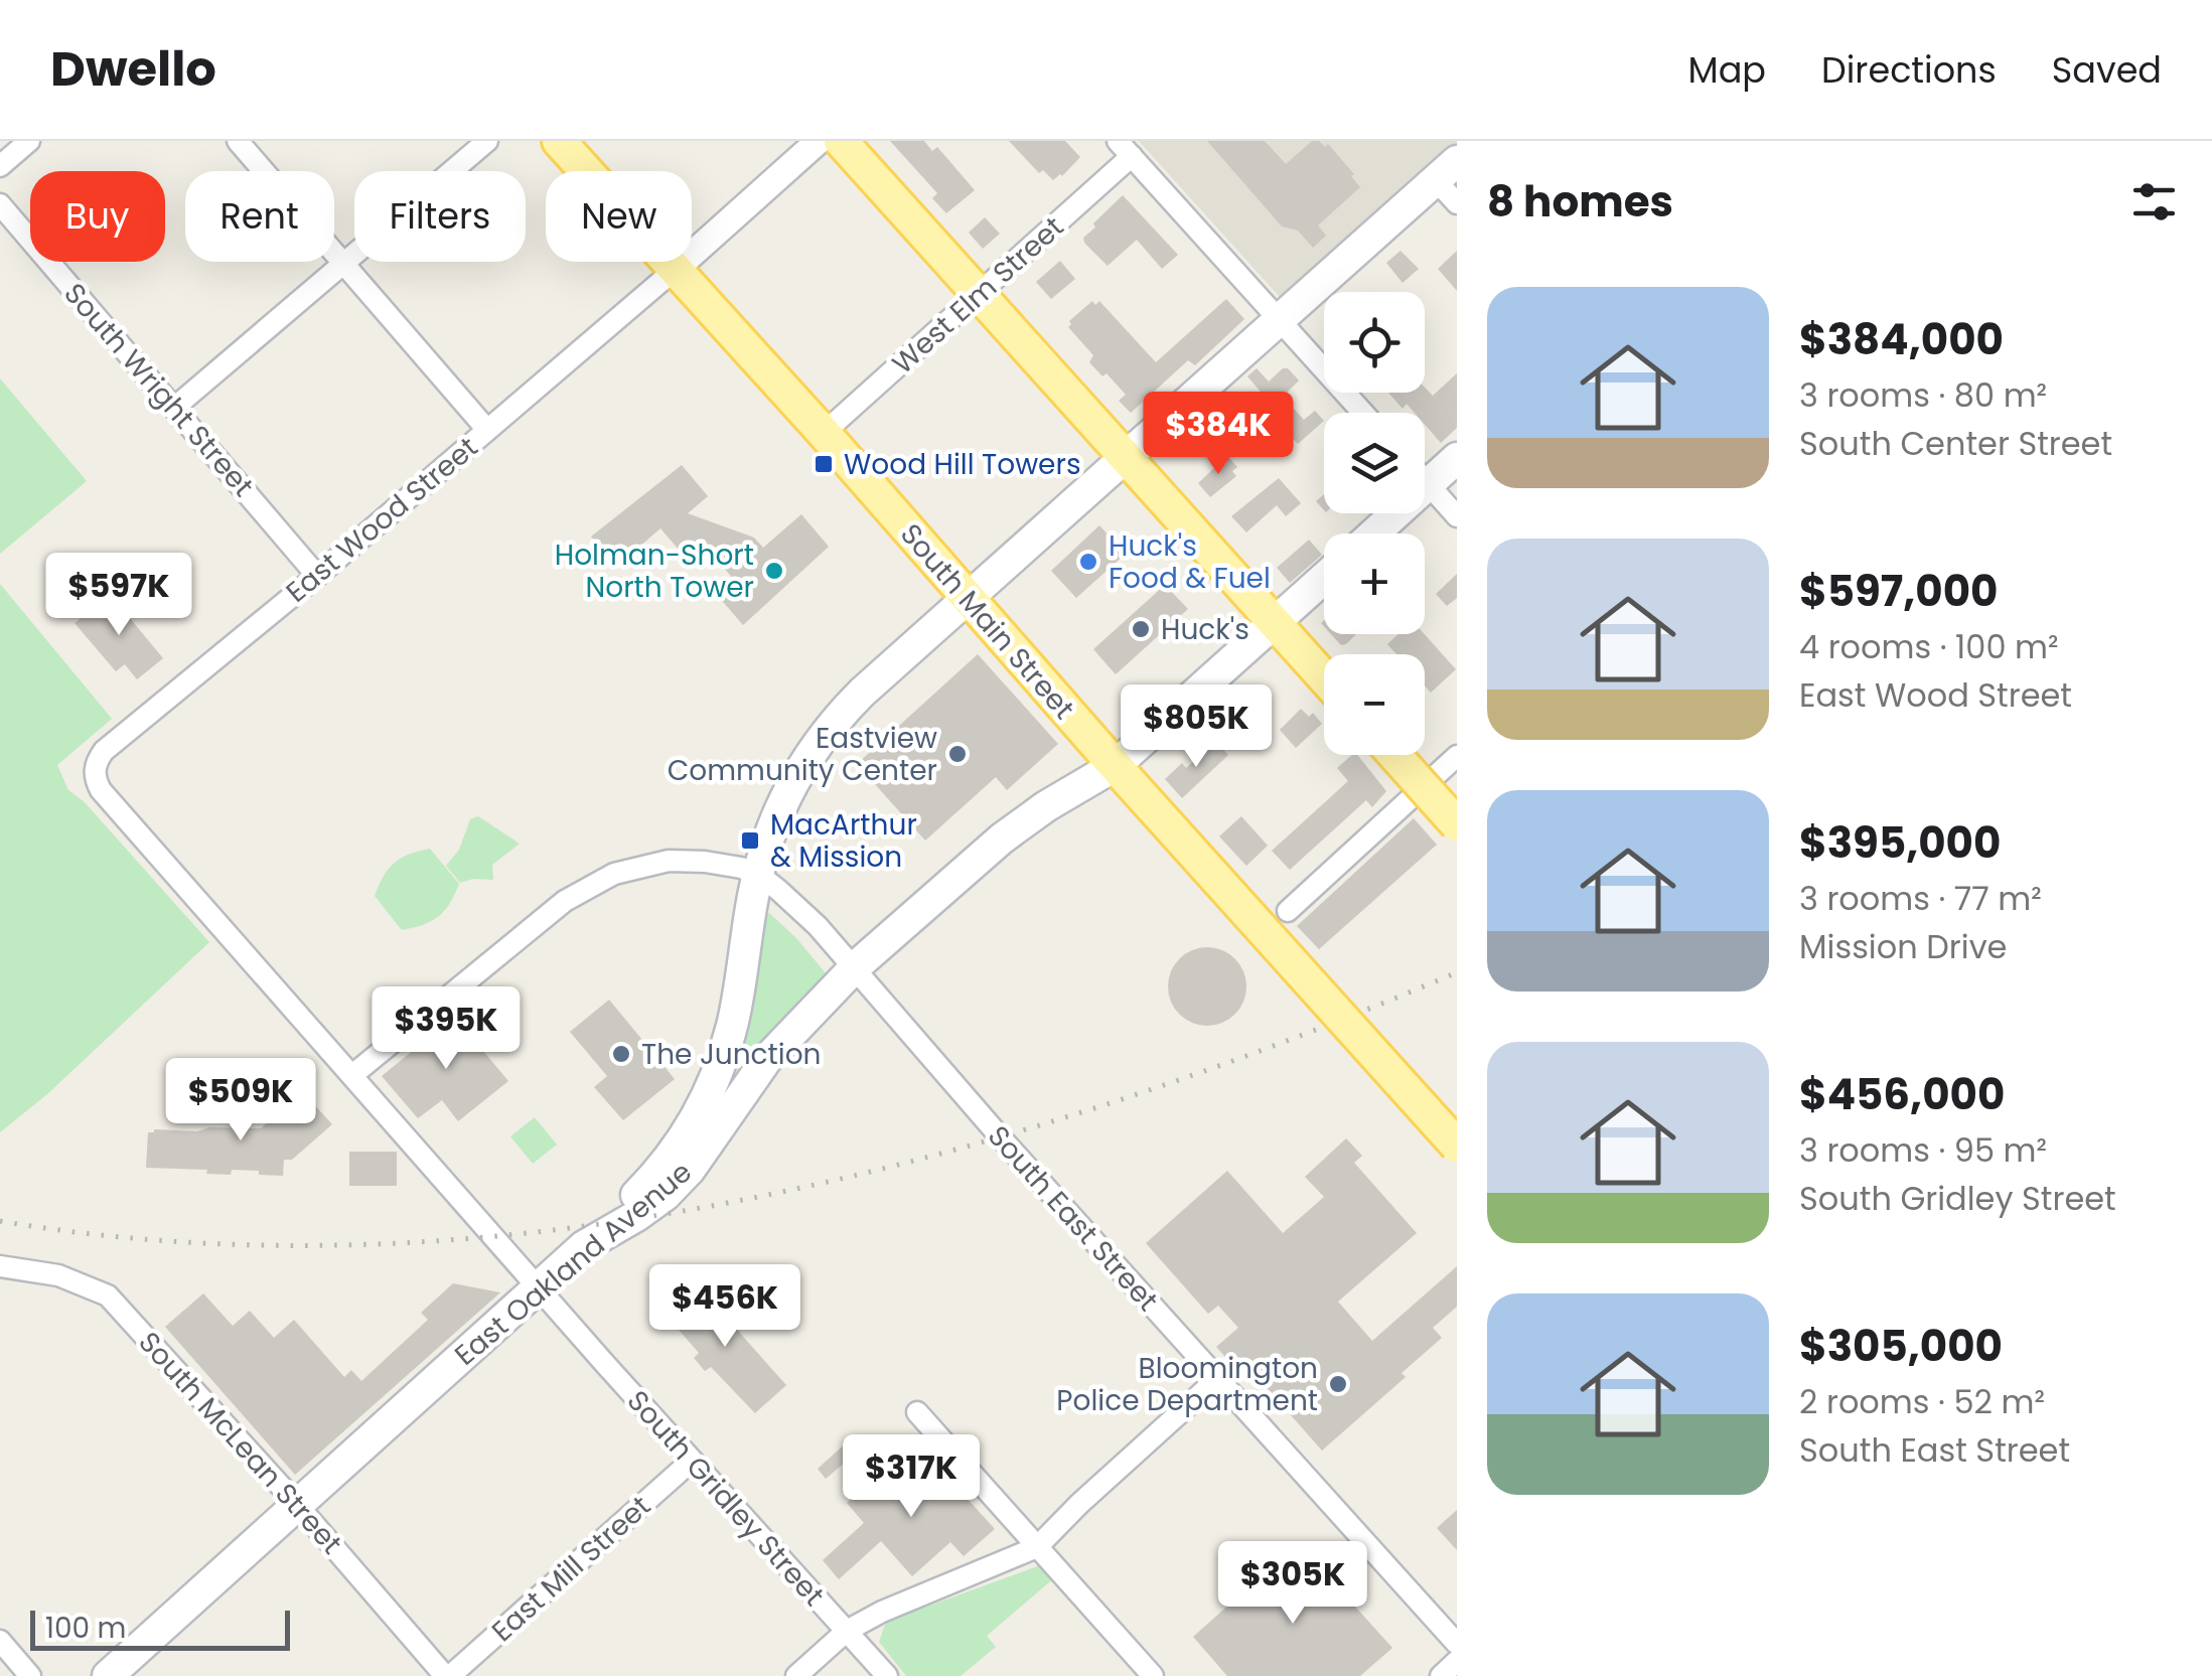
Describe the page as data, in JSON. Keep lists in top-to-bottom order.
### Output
{
  "streets": {
    "main road": ["South Main Street", "East Oakland Avenue"],
    "street": [
      "West Elm Street",
      "South Wright Street",
      "East Wood Street",
      "South East Street",
      "South McLean Street",
      "South Gridley Street",
      "East Mill Street"
    ]
  },
  "crossings": [
    ["West Elm Street", "South Main Street"],
    ["South Wright Street", "East Wood Street"],
    ["East Wood Street", "South Main Street"],
    ["East Wood Street", "South Gridley Street"],
    ["South Main Street", "East Oakland Avenue"],
    ["South East Street", "East Oakland Avenue"],
    ["East Oakland Avenue", "South McLean Street"],
    ["East Oakland Avenue", "South Gridley Street"],
    ["South McLean Street", "East Mill Street"],
    ["South Gridley Street", "East Mill Street"]
  ],
  "places": {
    "transit": ["Wood Hill Towers", "MacArthur & Mission"],
    "other": [
      "Huck's Food & Fuel",
      "Holman-Short North Tower",
      "Huck's",
      "Eastview Community Center",
      "The Junction",
      "Bloomington Police Department"
    ]
  },
  "scale_bar": "100 m",
  "page": {
    "header": "Dwello",
    "nav": ["Map", "Directions", "Saved"],
    "heading": "8 homes",
    "chip": [
      "Buy",
      "Rent",
      "Filters",
      "New"
    ],
    "list": [
      {
        "name": "$384,000",
        "note": "3 rooms · 80 m² · South Center Street"
      },
      {
        "name": "$597,000",
        "note": "4 rooms · 100 m² · East Wood Street"
      },
      {
        "name": "$395,000",
        "note": "3 rooms · 77 m² · Mission Drive"
      },
      {
        "name": "$456,000",
        "note": "3 rooms · 95 m² · South Gridley Street"
      },
      {
        "name": "$305,000",
        "note": "2 rooms · 52 m² · South East Street"
      }
    ],
    "map_buttons": ["+", "−"],
    "price": [
      "$384K",
      "$597K",
      "$805K",
      "$395K",
      "$509K",
      "$456K",
      "$317K",
      "$305K"
    ],
    "scale": "100 m"
  }
}
